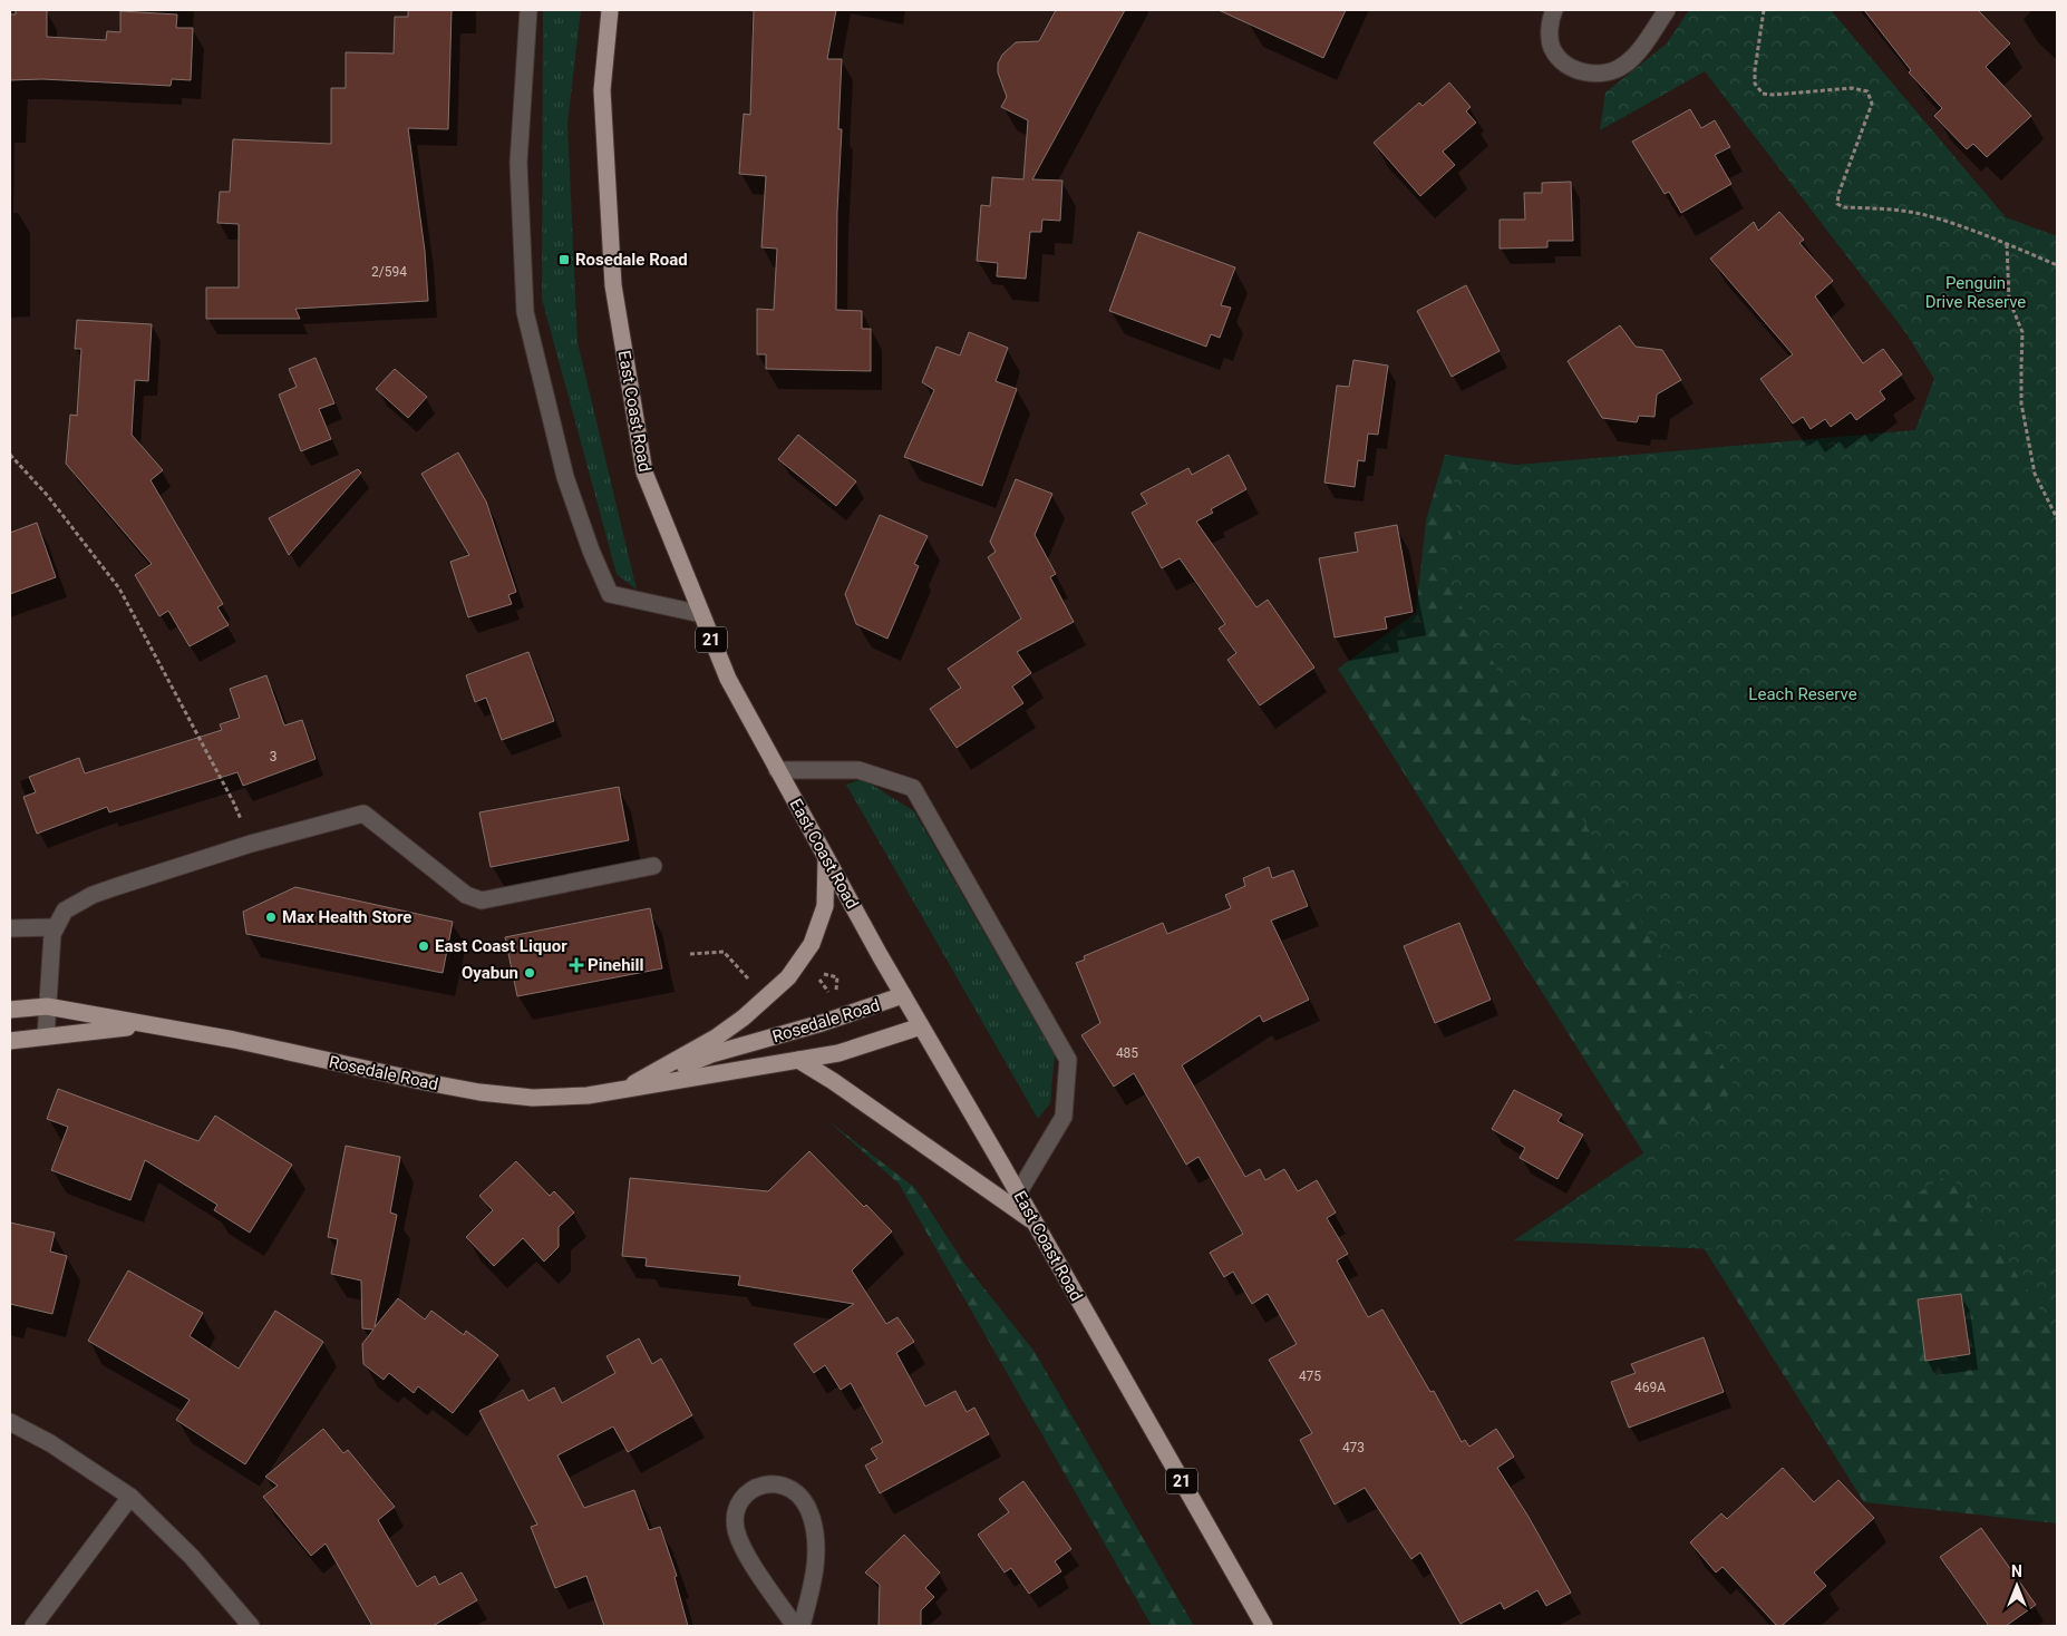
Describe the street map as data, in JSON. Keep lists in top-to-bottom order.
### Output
{
  "streets": {
    "main road": ["East Coast Road", "21", "Rosedale Road"]
  },
  "crossings": [
    ["East Coast Road", "Rosedale Road"]
  ],
  "parks": ["Penguin Drive Reserve", "Leach Reserve"],
  "places": {
    "transit": ["Rosedale Road"],
    "other": ["Max Health Store", "East Coast Liquor", "Oyabun"],
    "health": ["Pinehill"]
  },
  "house_numbers": [
    "2/594",
    "3",
    "485",
    "475",
    "469A",
    "473"
  ],
  "north": "top"
}
